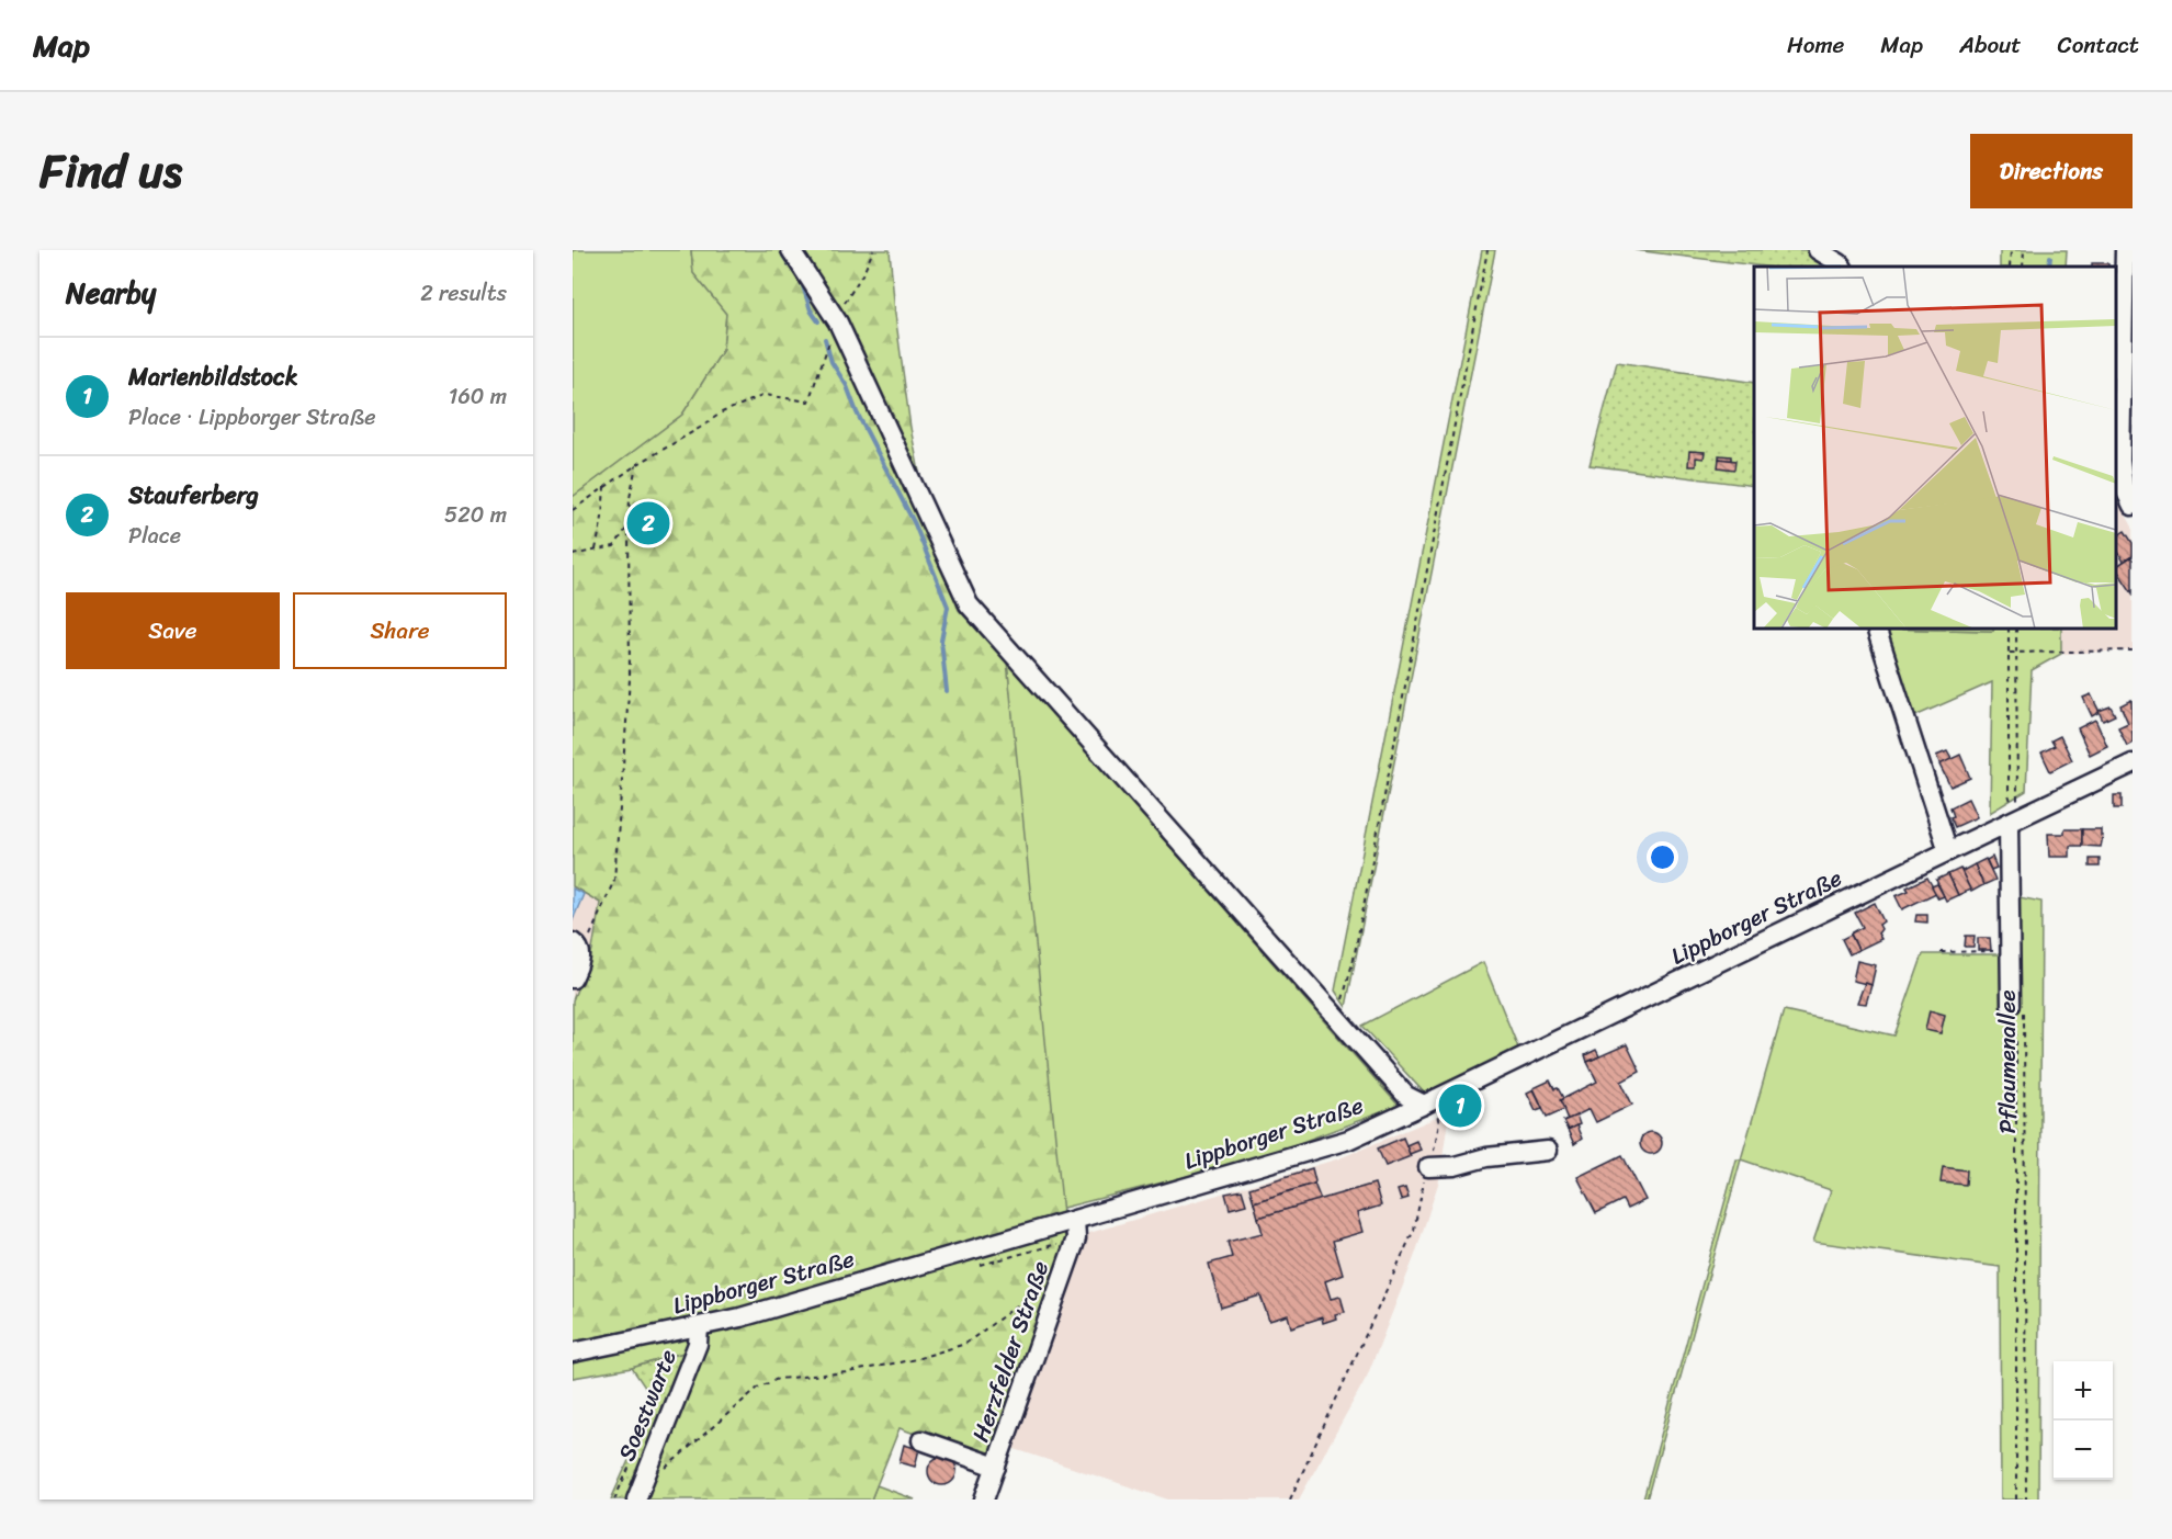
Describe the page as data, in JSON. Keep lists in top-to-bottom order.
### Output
{
  "streets": {
    "street": ["Lippborger Straße", "Herzfelder Straße", "Soestwarte"],
    "path": ["Pflaumenallee"]
  },
  "crossings": [
    ["Lippborger Straße", "Herzfelder Straße"],
    ["Lippborger Straße", "Soestwarte"]
  ],
  "page": {
    "header": "Map",
    "nav": [
      "Home",
      "Map",
      "About",
      "Contact"
    ],
    "title": "Find us",
    "buttons": [
      "Directions",
      ["Save", "Share"]
    ],
    "heading": ["Nearby", "2 results"],
    "list": [
      {
        "mark": "1",
        "name": "Marienbildstock",
        "note": "Place · Lippborger Straße",
        "value": "160 m"
      },
      {
        "mark": "2",
        "name": "Stauferberg",
        "note": "Place",
        "value": "520 m"
      }
    ],
    "pins": ["2", "1"],
    "map_buttons": ["+", "−"]
  }
}
